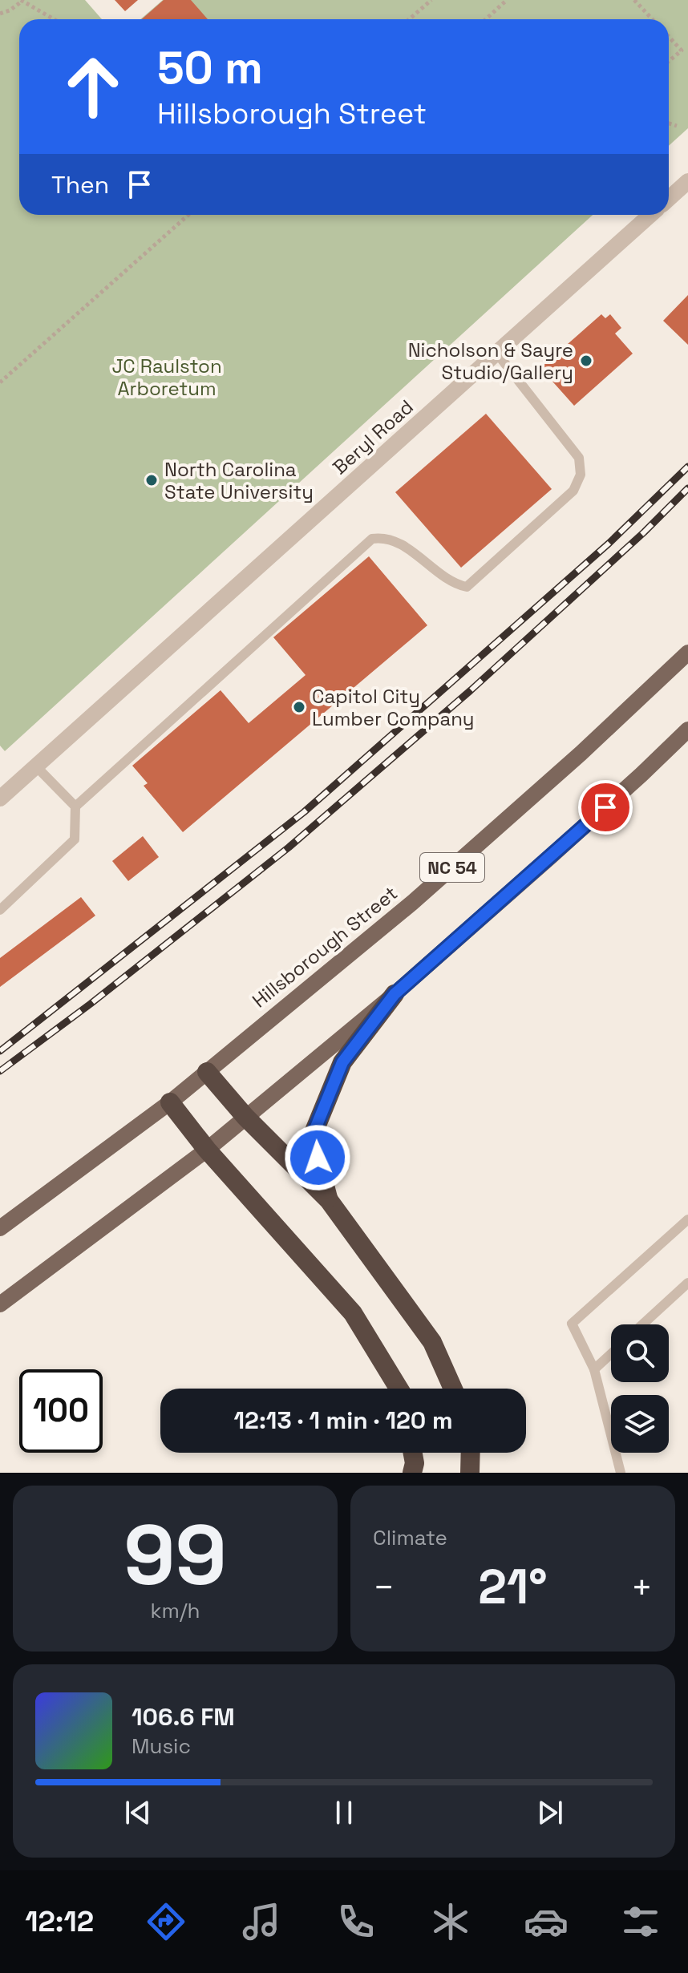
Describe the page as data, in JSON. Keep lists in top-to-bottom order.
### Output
{
  "streets": {
    "main road": ["NC 54", "Hillsborough Street"],
    "street": ["Beryl Road"]
  },
  "parks": ["JC Raulston Arboretum"],
  "places": ["Nicholson & Sayre Studio/Gallery", "North Carolina State University", "Capitol City Lumber Company"],
  "page": {
    "turn": ["50 m", "Hillsborough Street"],
    "then": "Then",
    "limit": "100",
    "trip": "12:13 · 1 min · 120 m",
    "tile": [
      ["99", "km/h"],
      "Climate"
    ],
    "heat": ["−", "21°", "+"],
    "song": ["106.6 FM", "Music"],
    "tabs": "12:12"
  }
}
